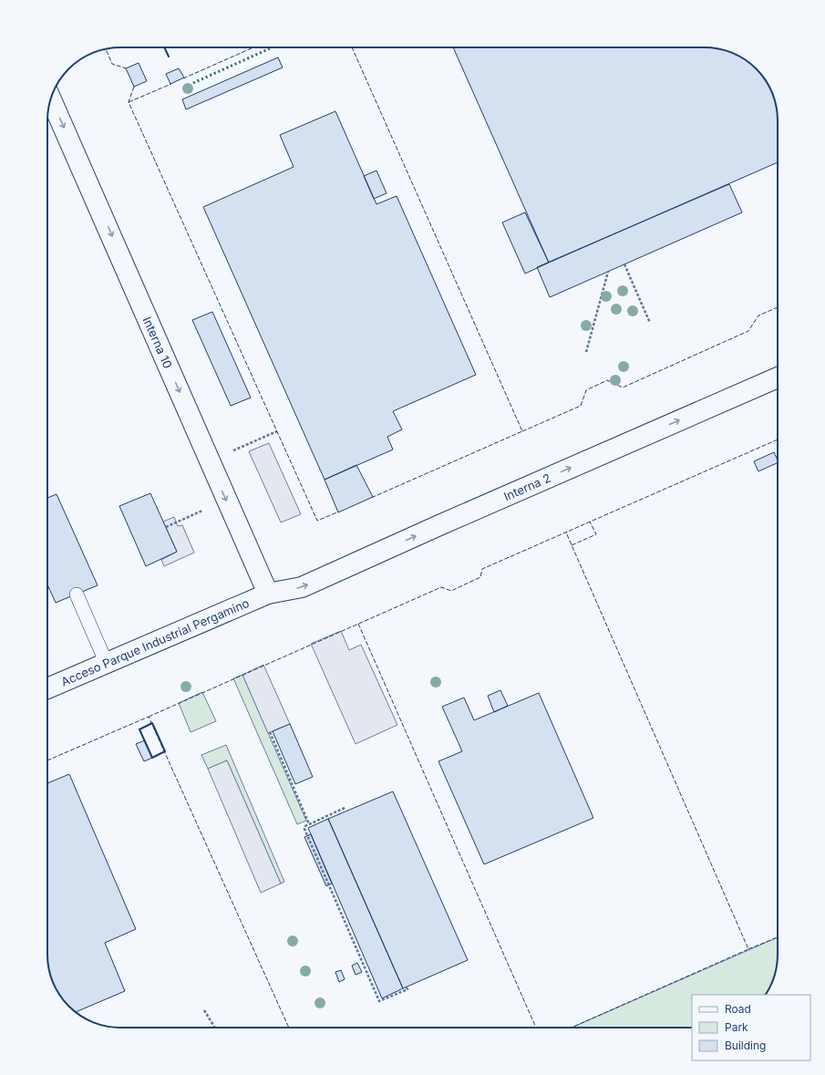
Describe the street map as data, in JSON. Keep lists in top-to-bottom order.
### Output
{
  "streets": {
    "street": ["Interna 10", "Interna 2", "Acceso Parque Industrial Pergamino"]
  },
  "crossings": [
    ["Interna 10", "Interna 2"],
    ["Interna 10", "Acceso Parque Industrial Pergamino"],
    ["Interna 2", "Acceso Parque Industrial Pergamino"]
  ],
  "one_way": ["Interna 10", "Interna 2"],
  "legend": ["Road", "Park", "Building"]
}
